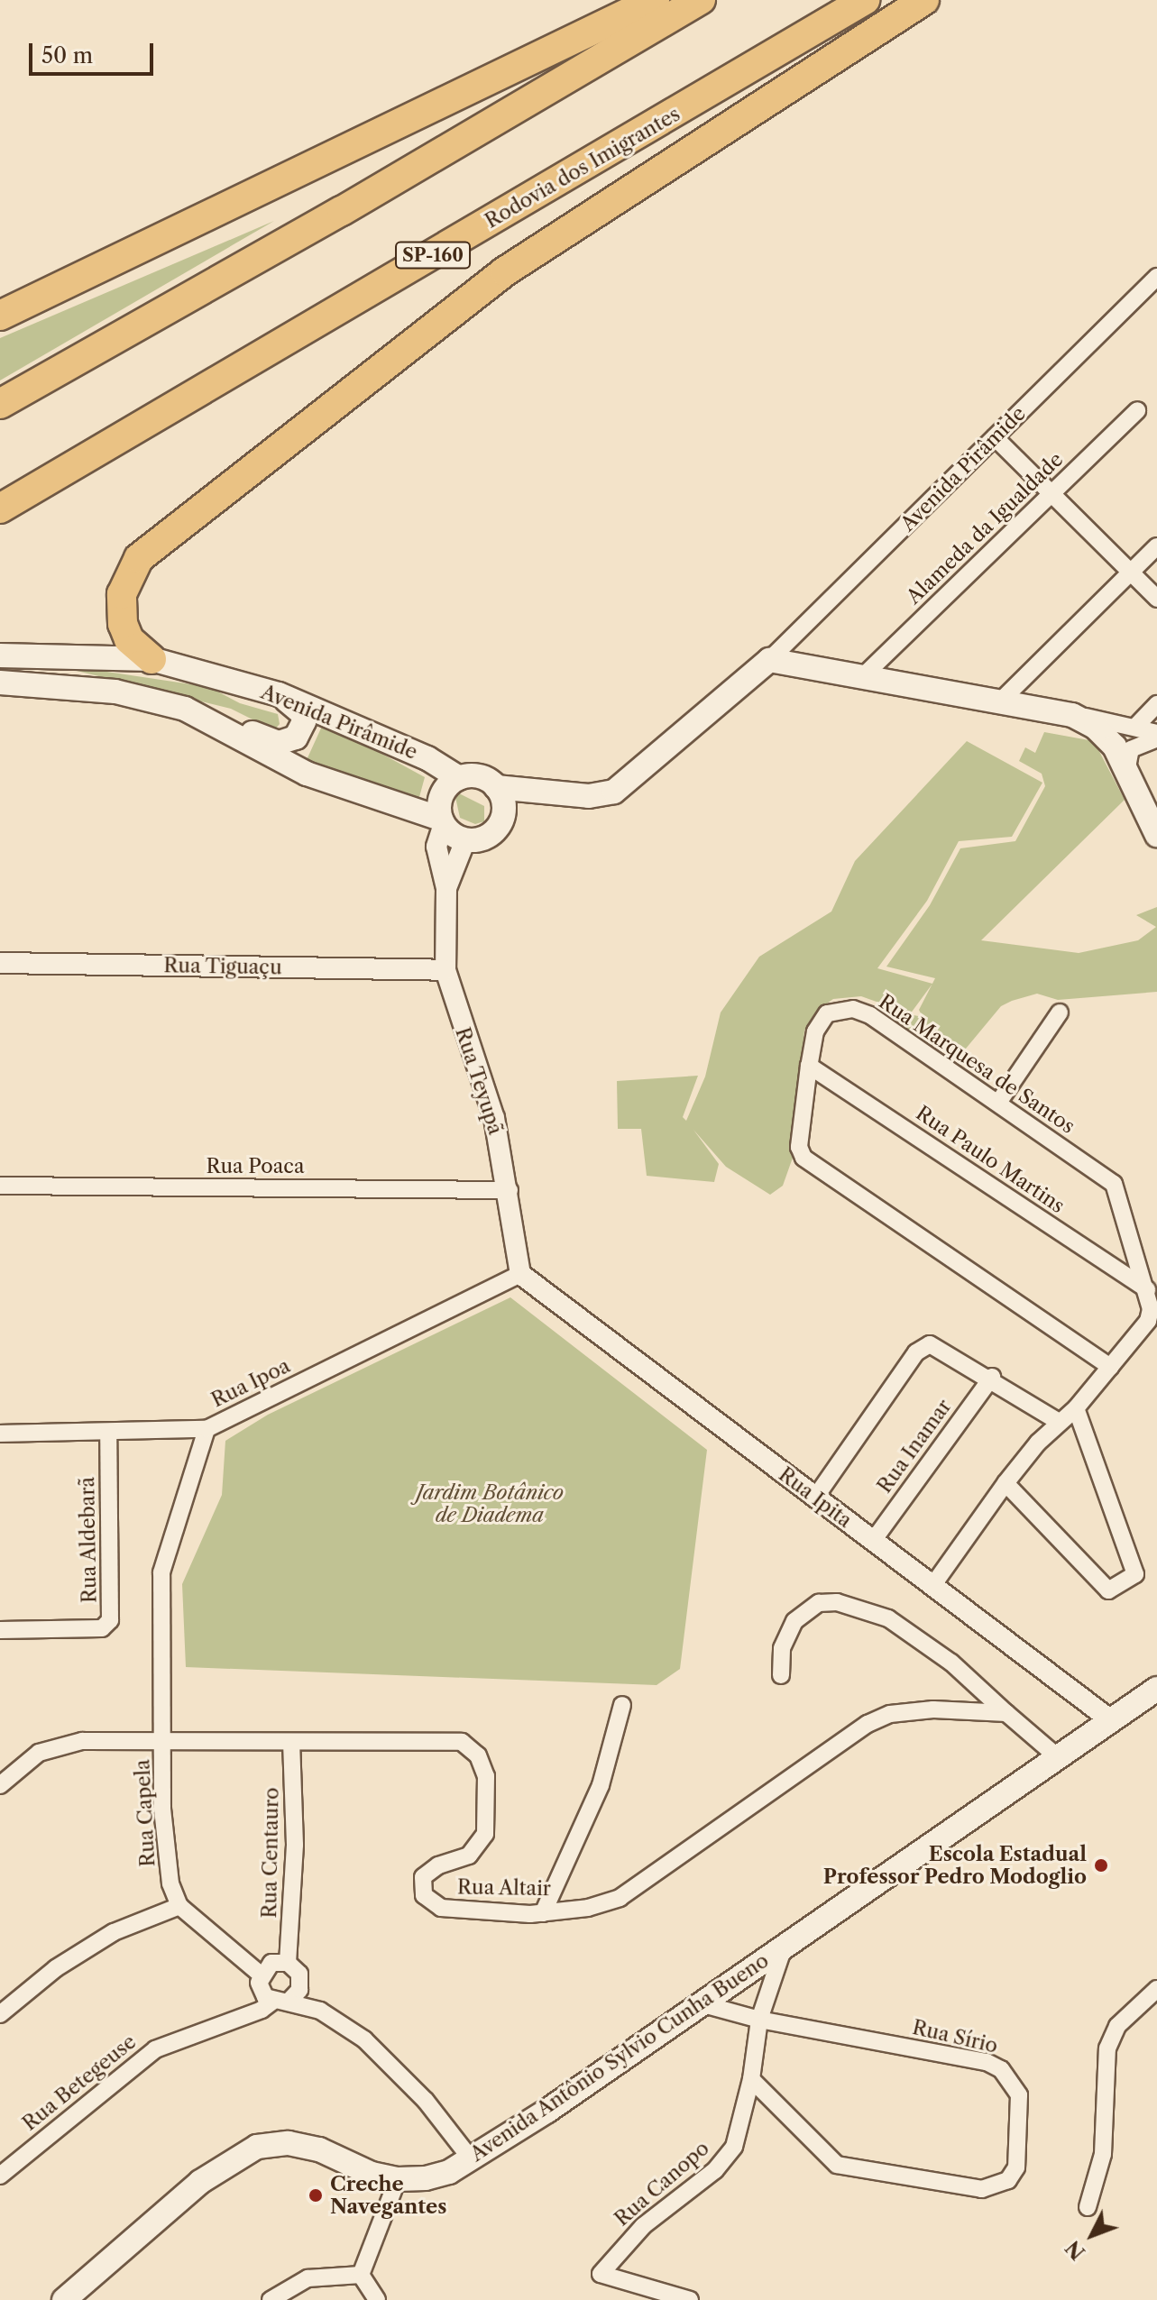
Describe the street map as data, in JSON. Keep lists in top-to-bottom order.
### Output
{
  "streets": {
    "highway": ["Rodovia dos Imigrantes", "SP-160"],
    "main road": ["Avenida Pirâmide", "Avenida Antônio Sylvio Cunha Bueno"],
    "street": [
      "Alameda da Igualdade",
      "Rua Tiguaçu",
      "Rua Marquesa de Santos",
      "Rua Teyupã",
      "Rua Paulo Martins",
      "Rua Poaca",
      "Rua Ipoa",
      "Rua Inamar",
      "Rua Ipita",
      "Rua Aldebarã",
      "Rua Capela",
      "Rua Centauro",
      "Rua Altair",
      "Rua Sírio",
      "Rua Betegeuse",
      "Rua Canopo"
    ]
  },
  "crossings": [
    ["Avenida Pirâmide", "Rua Teyupã"],
    ["Rua Tiguaçu", "Rua Teyupã"],
    ["Rua Marquesa de Santos", "Rua Paulo Martins"],
    ["Rua Teyupã", "Rua Poaca"],
    ["Rua Teyupã", "Rua Ipoa"],
    ["Rua Teyupã", "Rua Ipita"],
    ["Rua Ipoa", "Rua Ipita"],
    ["Rua Ipoa", "Rua Capela"],
    ["Rua Ipoa", "Rua Altair"],
    ["Rua Inamar", "Rua Ipita"],
    ["Rua Ipita", "Avenida Antônio Sylvio Cunha Bueno"],
    ["Rua Capela", "Rua Altair"],
    ["Rua Centauro", "Rua Altair"],
    ["Rua Centauro", "Rua Betegeuse"],
    ["Rua Sírio", "Avenida Antônio Sylvio Cunha Bueno"],
    ["Rua Sírio", "Rua Canopo"],
    ["Avenida Antônio Sylvio Cunha Bueno", "Rua Canopo"]
  ],
  "parks": ["Jardim Botânico de Diadema"],
  "places": ["Escola Estadual Professor Pedro Modoglio", "Creche Navegantes"],
  "scale_bar": "50 m",
  "north": "bottom left"
}
